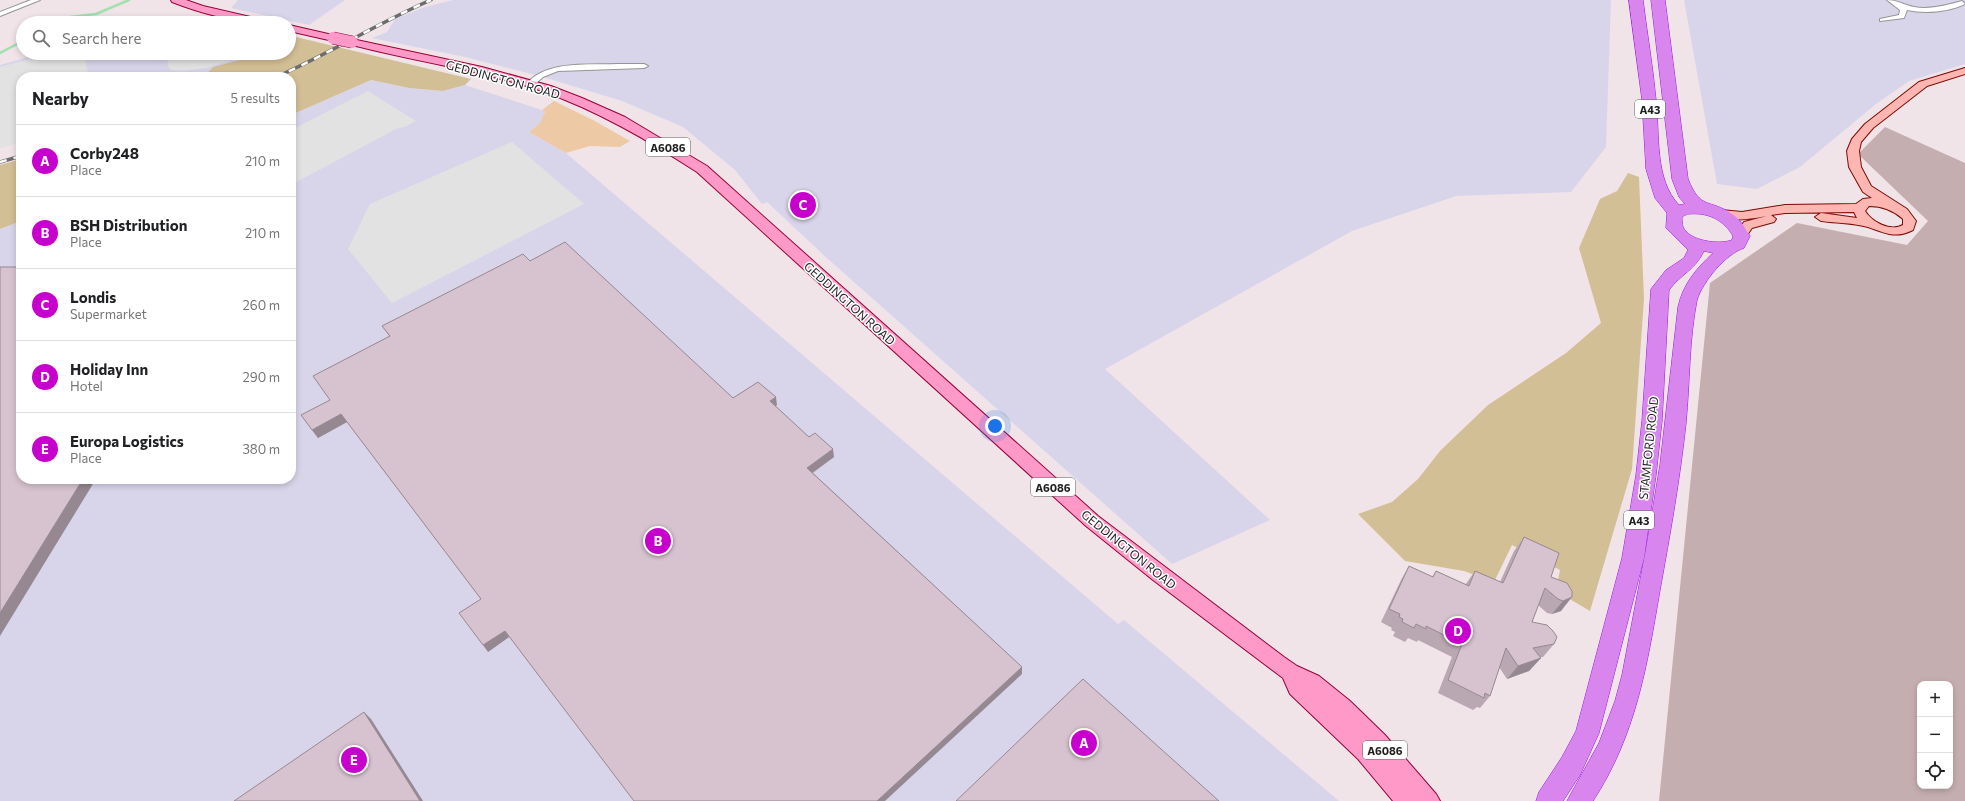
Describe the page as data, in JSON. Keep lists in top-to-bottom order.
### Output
{
  "streets": {
    "highway": ["A43", "STAMFORD ROAD"],
    "main road": ["GEDDINGTON ROAD", "A6086"]
  },
  "crossings": [
    ["A43", "STAMFORD ROAD"]
  ],
  "page": {
    "search": "Search here",
    "heading": ["Nearby", "5 results"],
    "list": [
      {
        "mark": "A",
        "name": "Corby248",
        "note": "Place",
        "value": "210 m"
      },
      {
        "mark": "B",
        "name": "BSH Distribution",
        "note": "Place",
        "value": "210 m"
      },
      {
        "mark": "C",
        "name": "Londis",
        "note": "Supermarket",
        "value": "260 m"
      },
      {
        "mark": "D",
        "name": "Holiday Inn",
        "note": "Hotel",
        "value": "290 m"
      },
      {
        "mark": "E",
        "name": "Europa Logistics",
        "note": "Place",
        "value": "380 m"
      }
    ],
    "pins": [
      "C",
      "B",
      "D",
      "A",
      "E"
    ],
    "map_buttons": ["+", "−"]
  }
}
